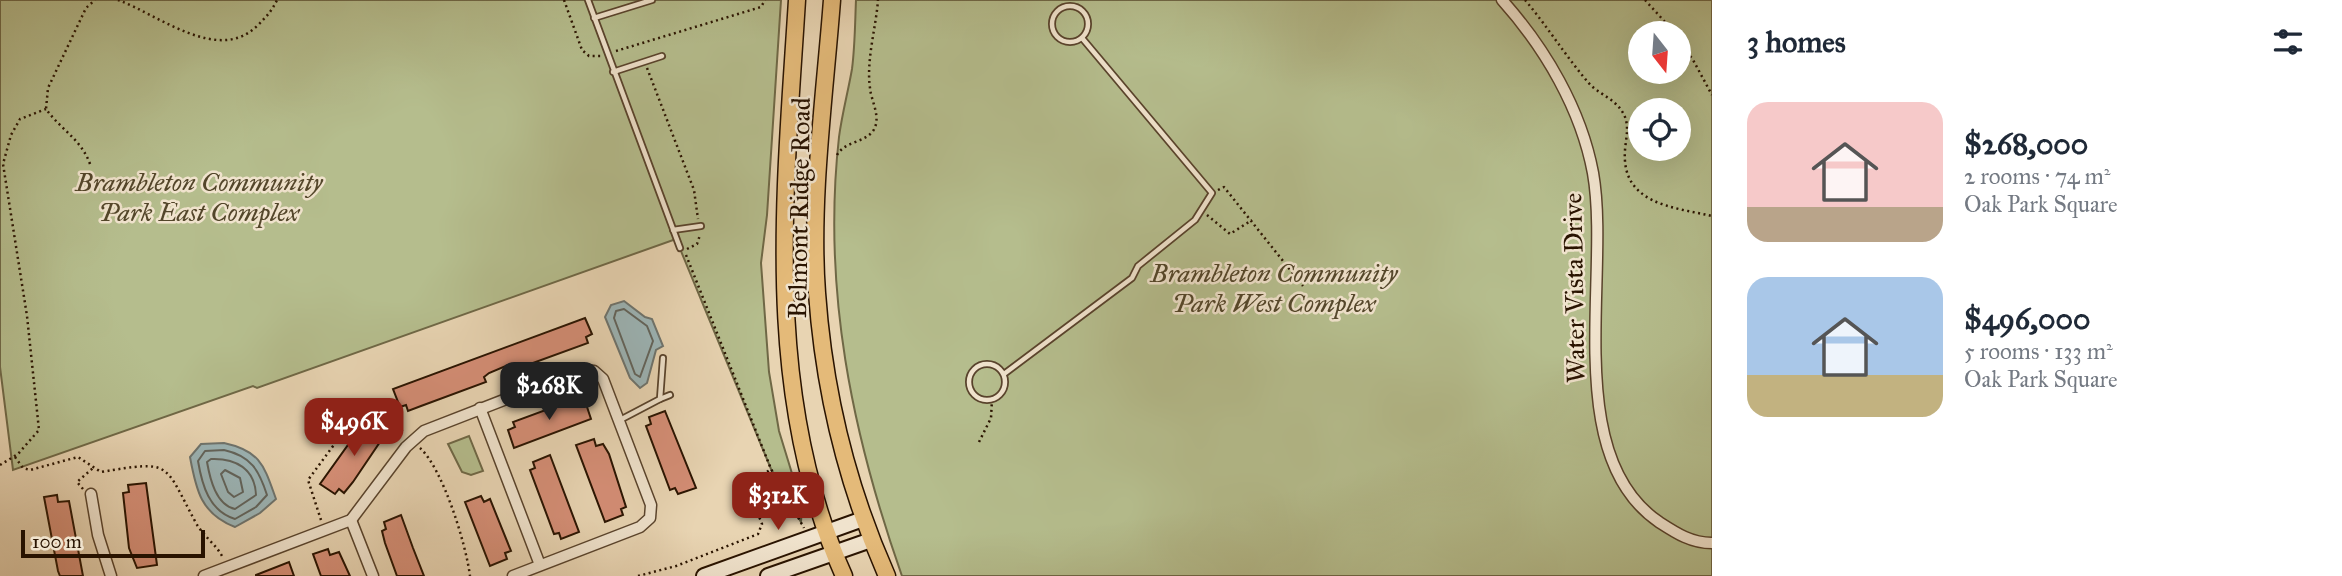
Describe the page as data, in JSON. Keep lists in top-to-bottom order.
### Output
{
  "streets": {
    "main road": ["Belmont Ridge Road"],
    "street": ["Water Vista Drive"]
  },
  "parks": ["Brambleton Community Park East Complex", "Brambleton Community Park West Complex"],
  "scale_bar": "100 m",
  "north": "bottom",
  "page": {
    "heading": "3 homes",
    "list": [
      {
        "name": "$268,000",
        "note": "2 rooms · 74 m² · Oak Park Square"
      },
      {
        "name": "$496,000",
        "note": "5 rooms · 133 m² · Oak Park Square"
      }
    ],
    "price": ["$268K", "$496K", "$312K"],
    "scale": "100 m"
  }
}
